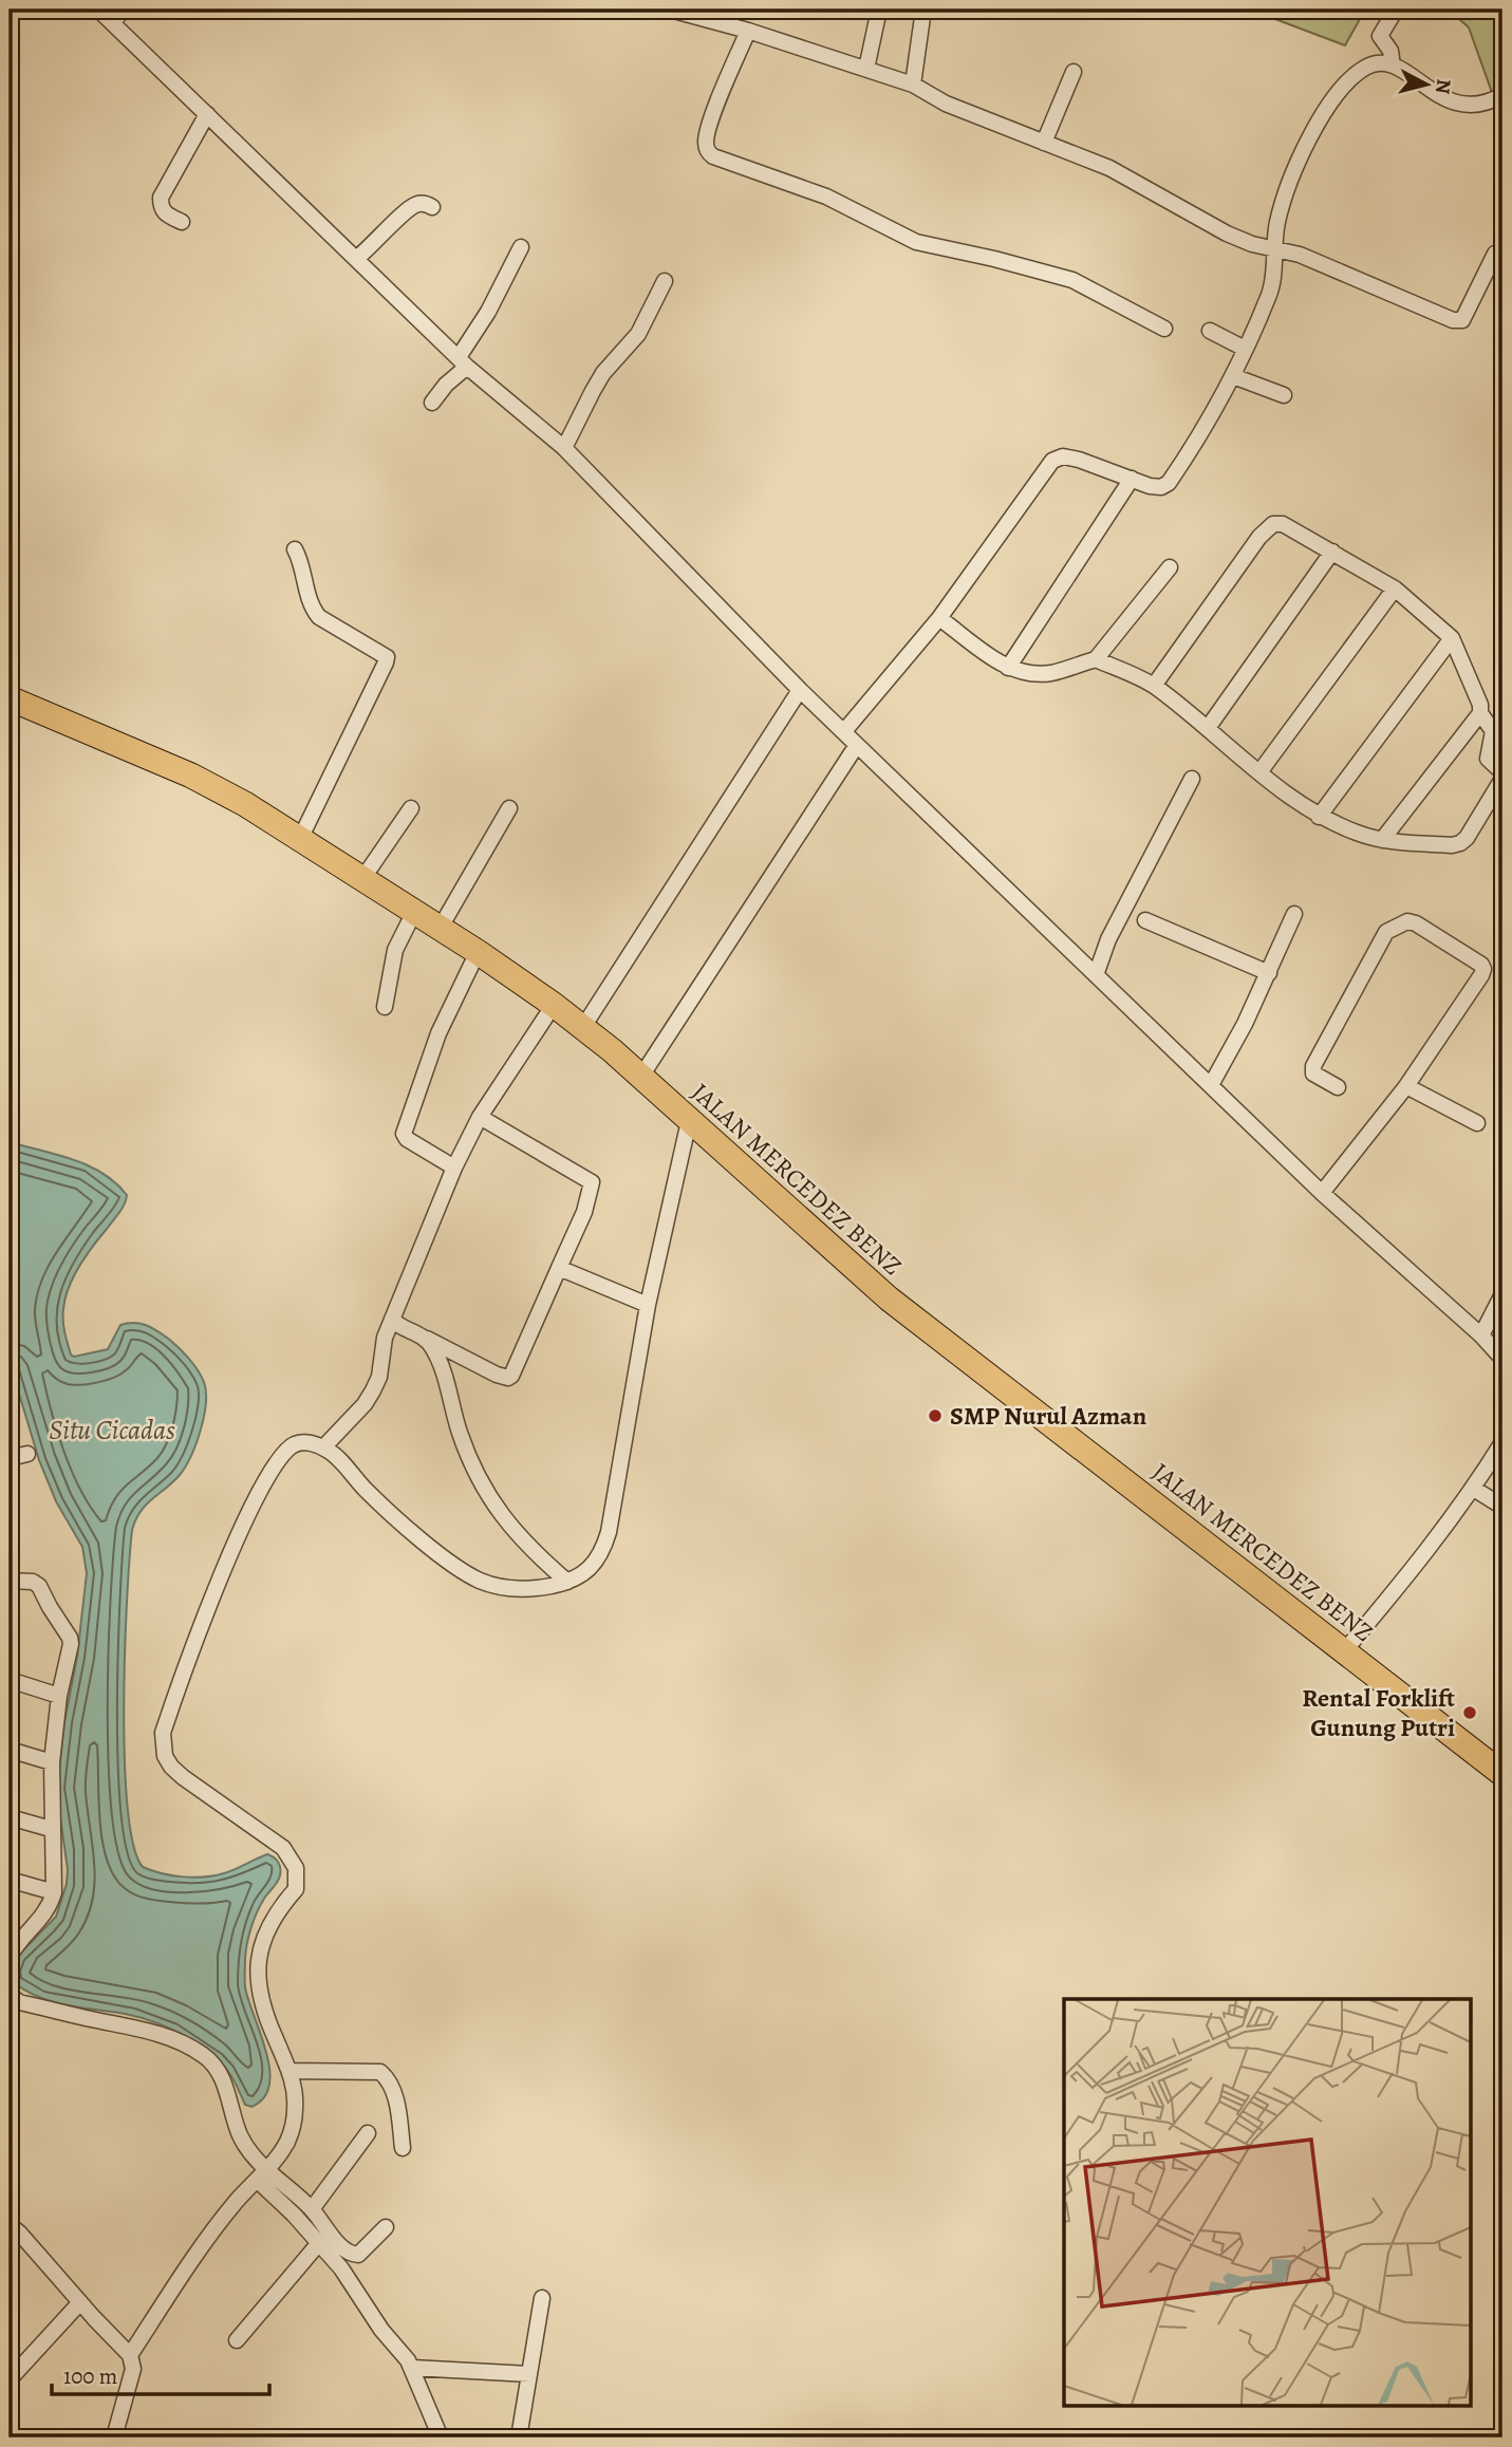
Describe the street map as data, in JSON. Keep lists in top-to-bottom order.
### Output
{
  "streets": {
    "main road": ["JALAN MERCEDEZ BENZ"]
  },
  "water": ["Situ Cicadas"],
  "places": ["SMP Nurul Azman", "Rental Forklift Gunung Putri"],
  "scale_bar": "100 m",
  "north": "right"
}
